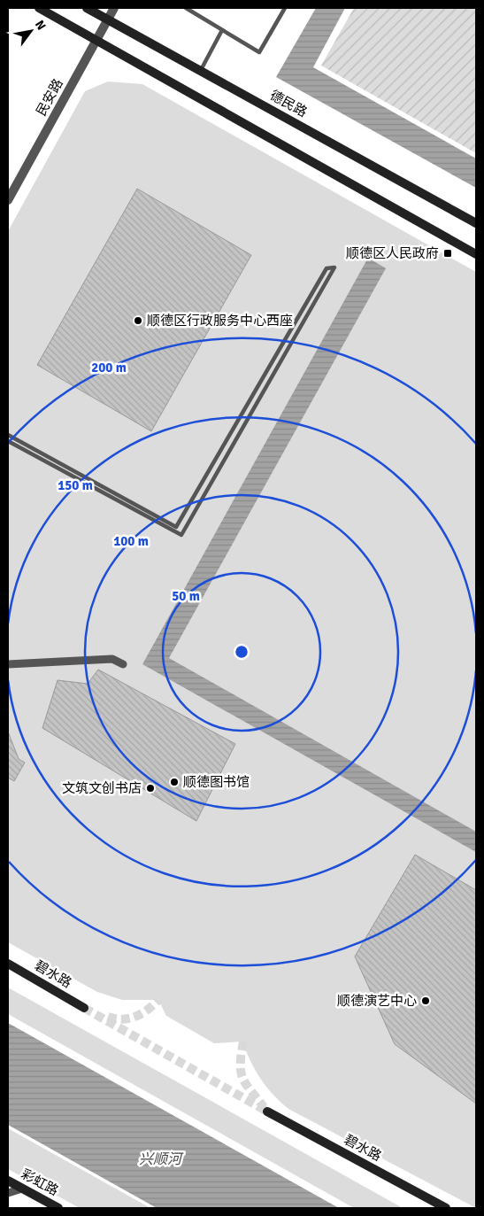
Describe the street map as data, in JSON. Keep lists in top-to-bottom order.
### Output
{
  "streets": {
    "main road": ["德民路", "碧水路", "彩虹路"],
    "street": ["民安路"]
  },
  "crossings": [
    ["民安路", "德民路"]
  ],
  "water": ["兴顺河"],
  "places": {
    "transit": ["顺德区人民政府"],
    "other": [
      "顺德区行政服务中心西座",
      "顺德图书馆",
      "文筑文创书店",
      "顺德演艺中心"
    ]
  },
  "north": "top right",
  "rings": [
    "200 m",
    "150 m",
    "100 m",
    "50 m"
  ]
}
